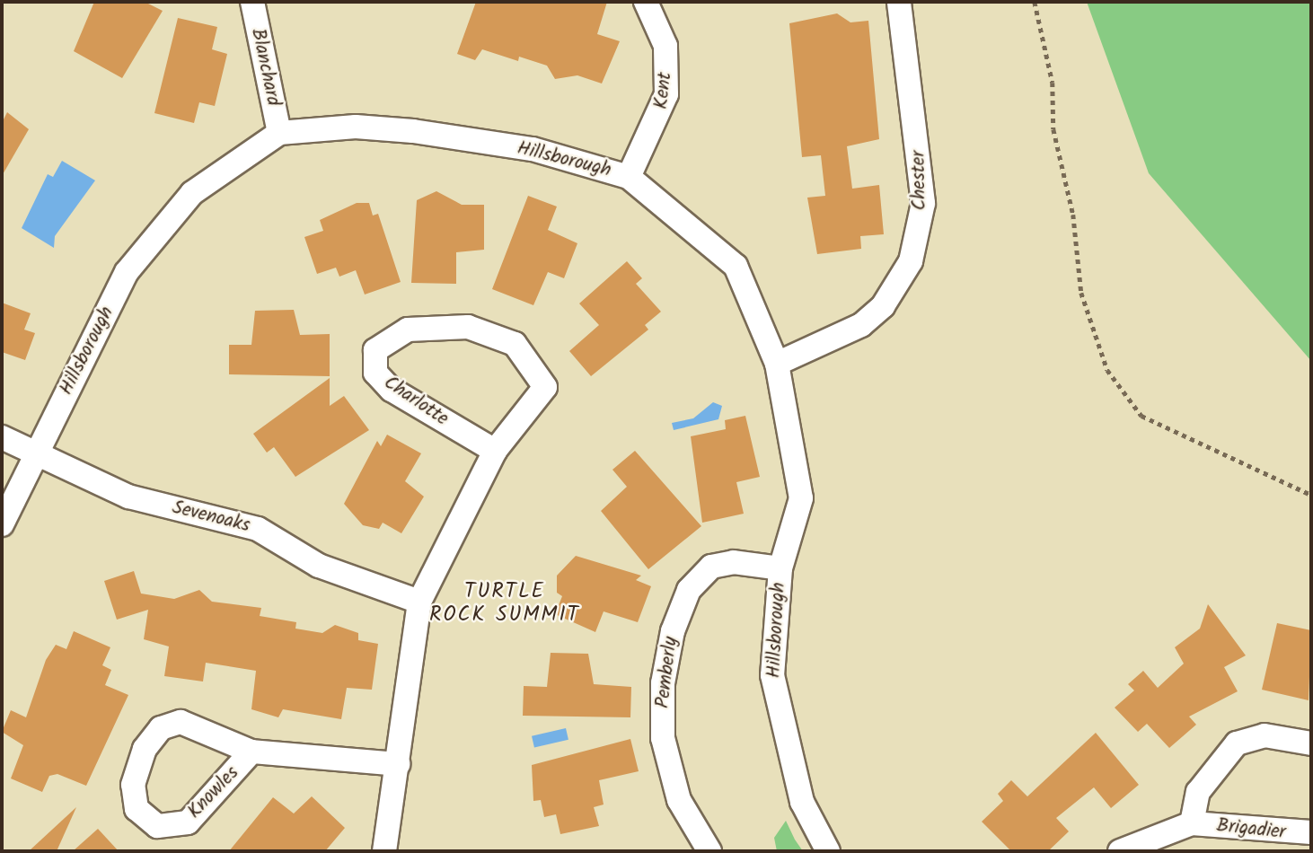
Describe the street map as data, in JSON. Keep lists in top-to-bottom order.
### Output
{
  "streets": {
    "street": [
      "Blanchard",
      "Kent",
      "Hillsborough",
      "Chester",
      "Charlotte",
      "Sevenoaks",
      "Pemberly",
      "Knowles",
      "Brigadier"
    ]
  },
  "crossings": [
    ["Blanchard", "Hillsborough"],
    ["Kent", "Hillsborough"],
    ["Hillsborough", "Chester"],
    ["Hillsborough", "Sevenoaks"],
    ["Hillsborough", "Pemberly"],
    ["Charlotte", "Sevenoaks"],
    ["Charlotte", "Knowles"]
  ],
  "districts": ["TURTLE ROCK SUMMIT"]
}
